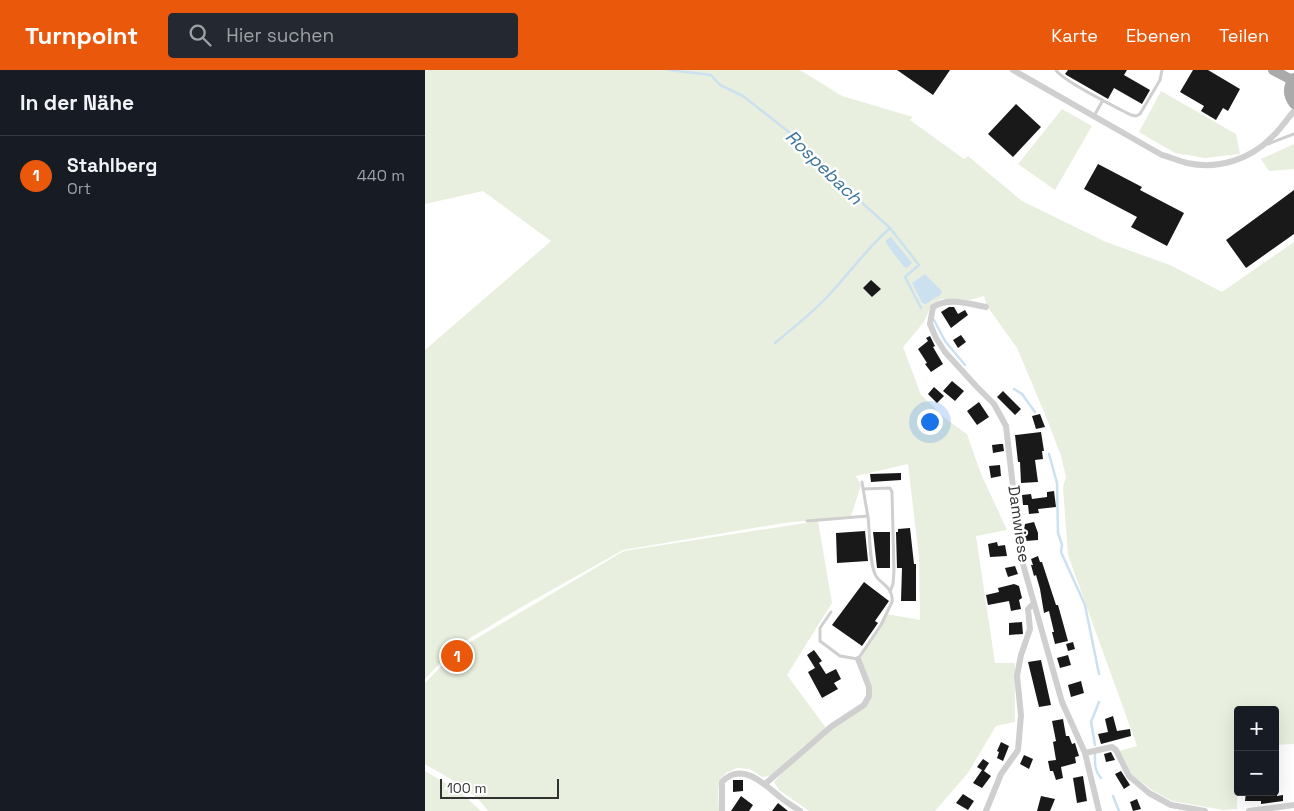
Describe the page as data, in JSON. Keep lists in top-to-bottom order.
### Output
{
  "streets": {
    "street": ["Damwiese"]
  },
  "water": ["Rospebach"],
  "scale_bar": "100 m",
  "page": {
    "header": "Turnpoint",
    "search": "Hier suchen",
    "nav": ["Karte", "Ebenen", "Teilen"],
    "heading": "In der Nähe",
    "list": [
      {
        "mark": "1",
        "name": "Stahlberg",
        "note": "Ort",
        "value": "440 m"
      }
    ],
    "pins": "1",
    "map_buttons": ["+", "−"],
    "scale": "100 m"
  }
}
